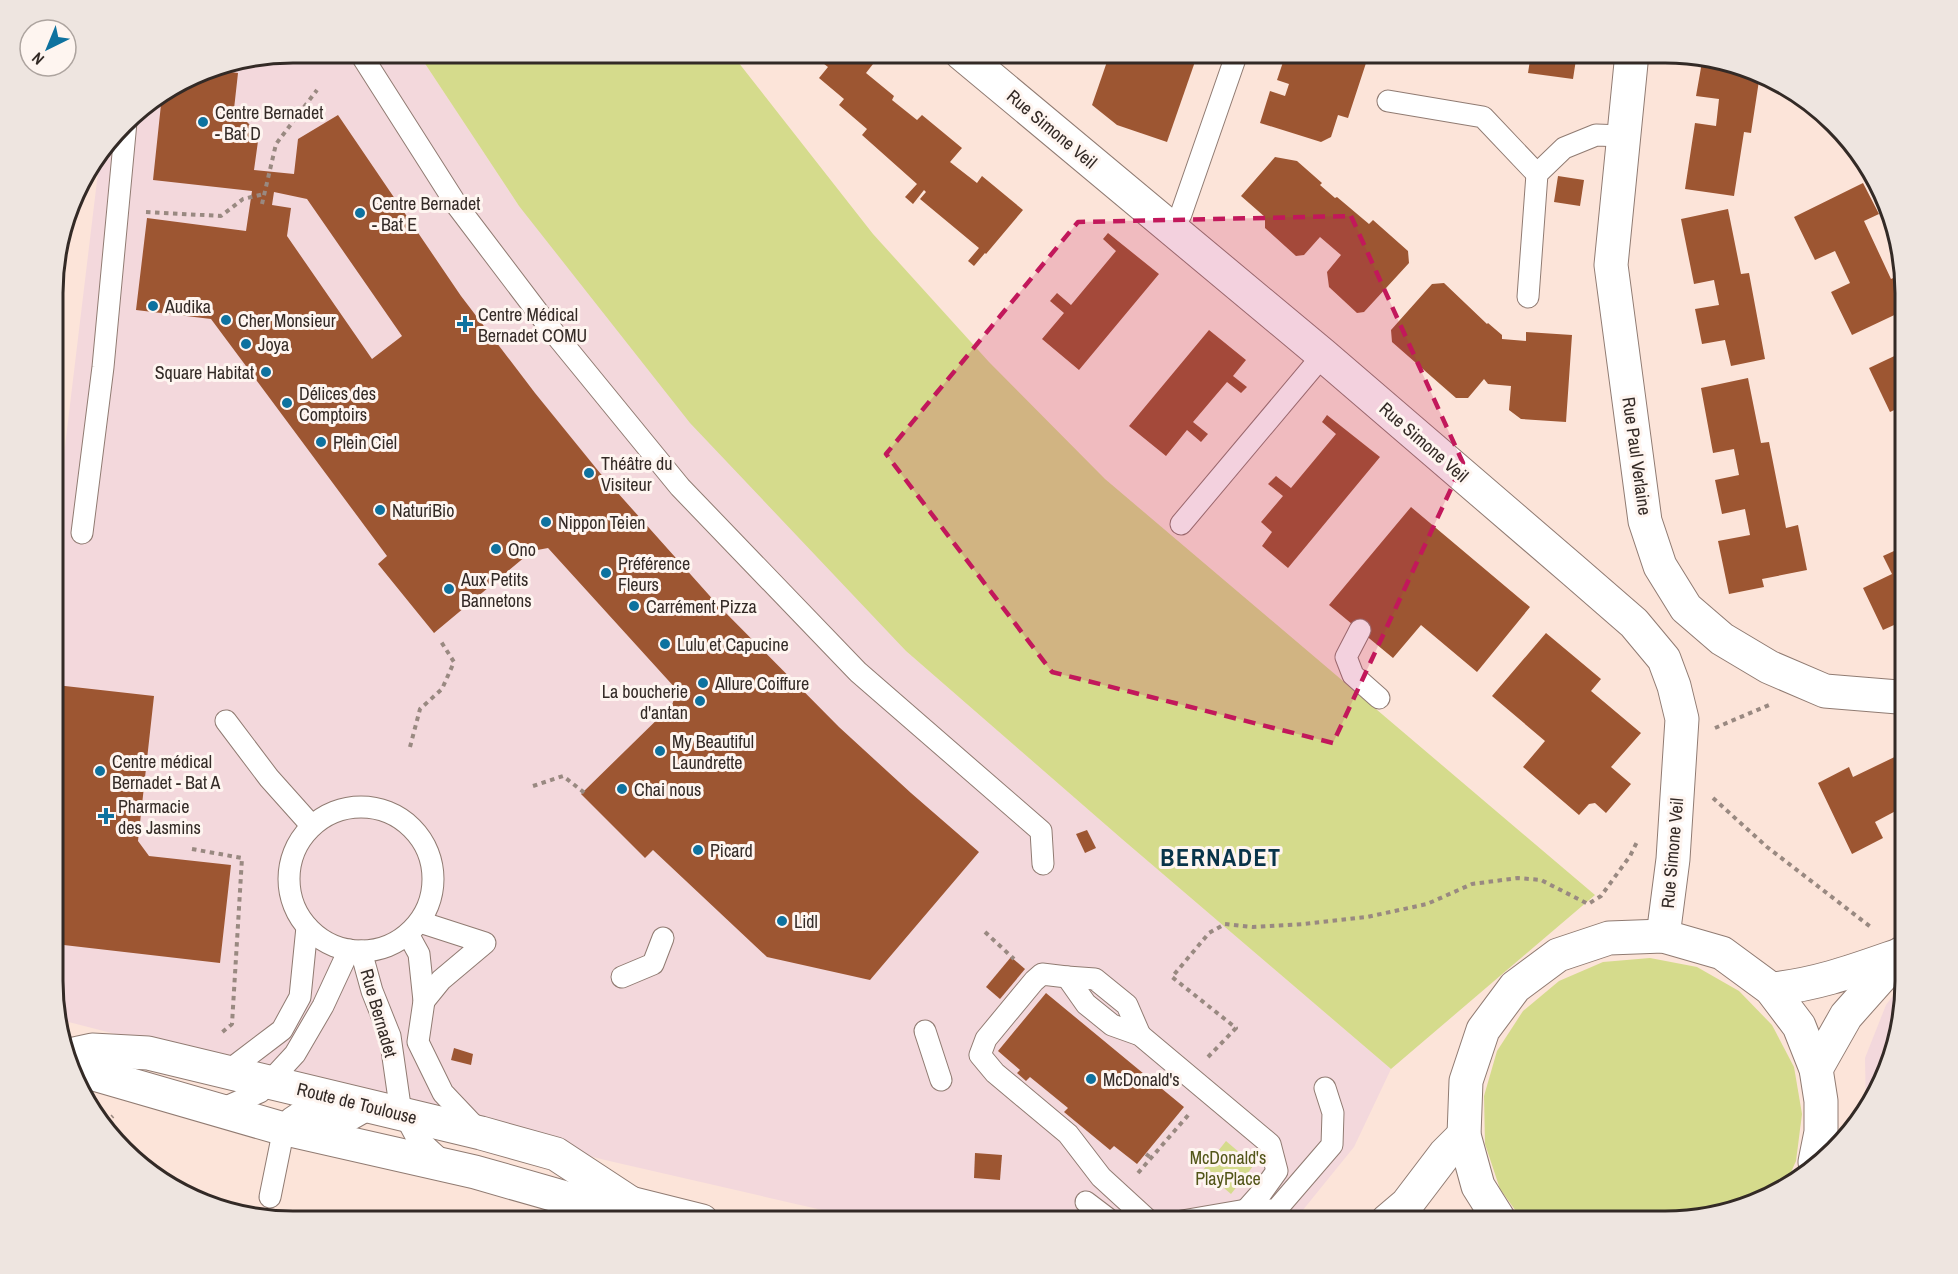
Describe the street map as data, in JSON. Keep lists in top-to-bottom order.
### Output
{
  "streets": {
    "main road": ["Rue Simone Veil", "Rue Paul Verlaine", "Route de Toulouse"],
    "lane": ["Rue Bernadet"]
  },
  "crossings": [
    ["Rue Bernadet", "Route de Toulouse"]
  ],
  "districts": ["BERNADET"],
  "parks": ["McDonald's PlayPlace"],
  "places": {
    "other": [
      "Centre Bernadet - Bat D",
      "Centre Bernadet - Bat E",
      "Audika",
      "Cher Monsieur",
      "Joya",
      "Square Habitat",
      "Délices des Comptoirs",
      "Plein Ciel",
      "Théâtre du Visiteur",
      "NaturiBio",
      "Nippon Teien",
      "Ono",
      "Préférence Fleurs",
      "Aux Petits Bannetons",
      "Carrément Pizza",
      "Lulu et Capucine",
      "Allure Coiffure",
      "La boucherie d'antan",
      "My Beautiful Laundrette",
      "Centre médical Bernadet - Bat A",
      "Chai nous",
      "Picard",
      "Lidl",
      "McDonald's"
    ],
    "health": ["Centre Médical Bernadet COMU", "Pharmacie des Jasmins"]
  },
  "north": "bottom left"
}
